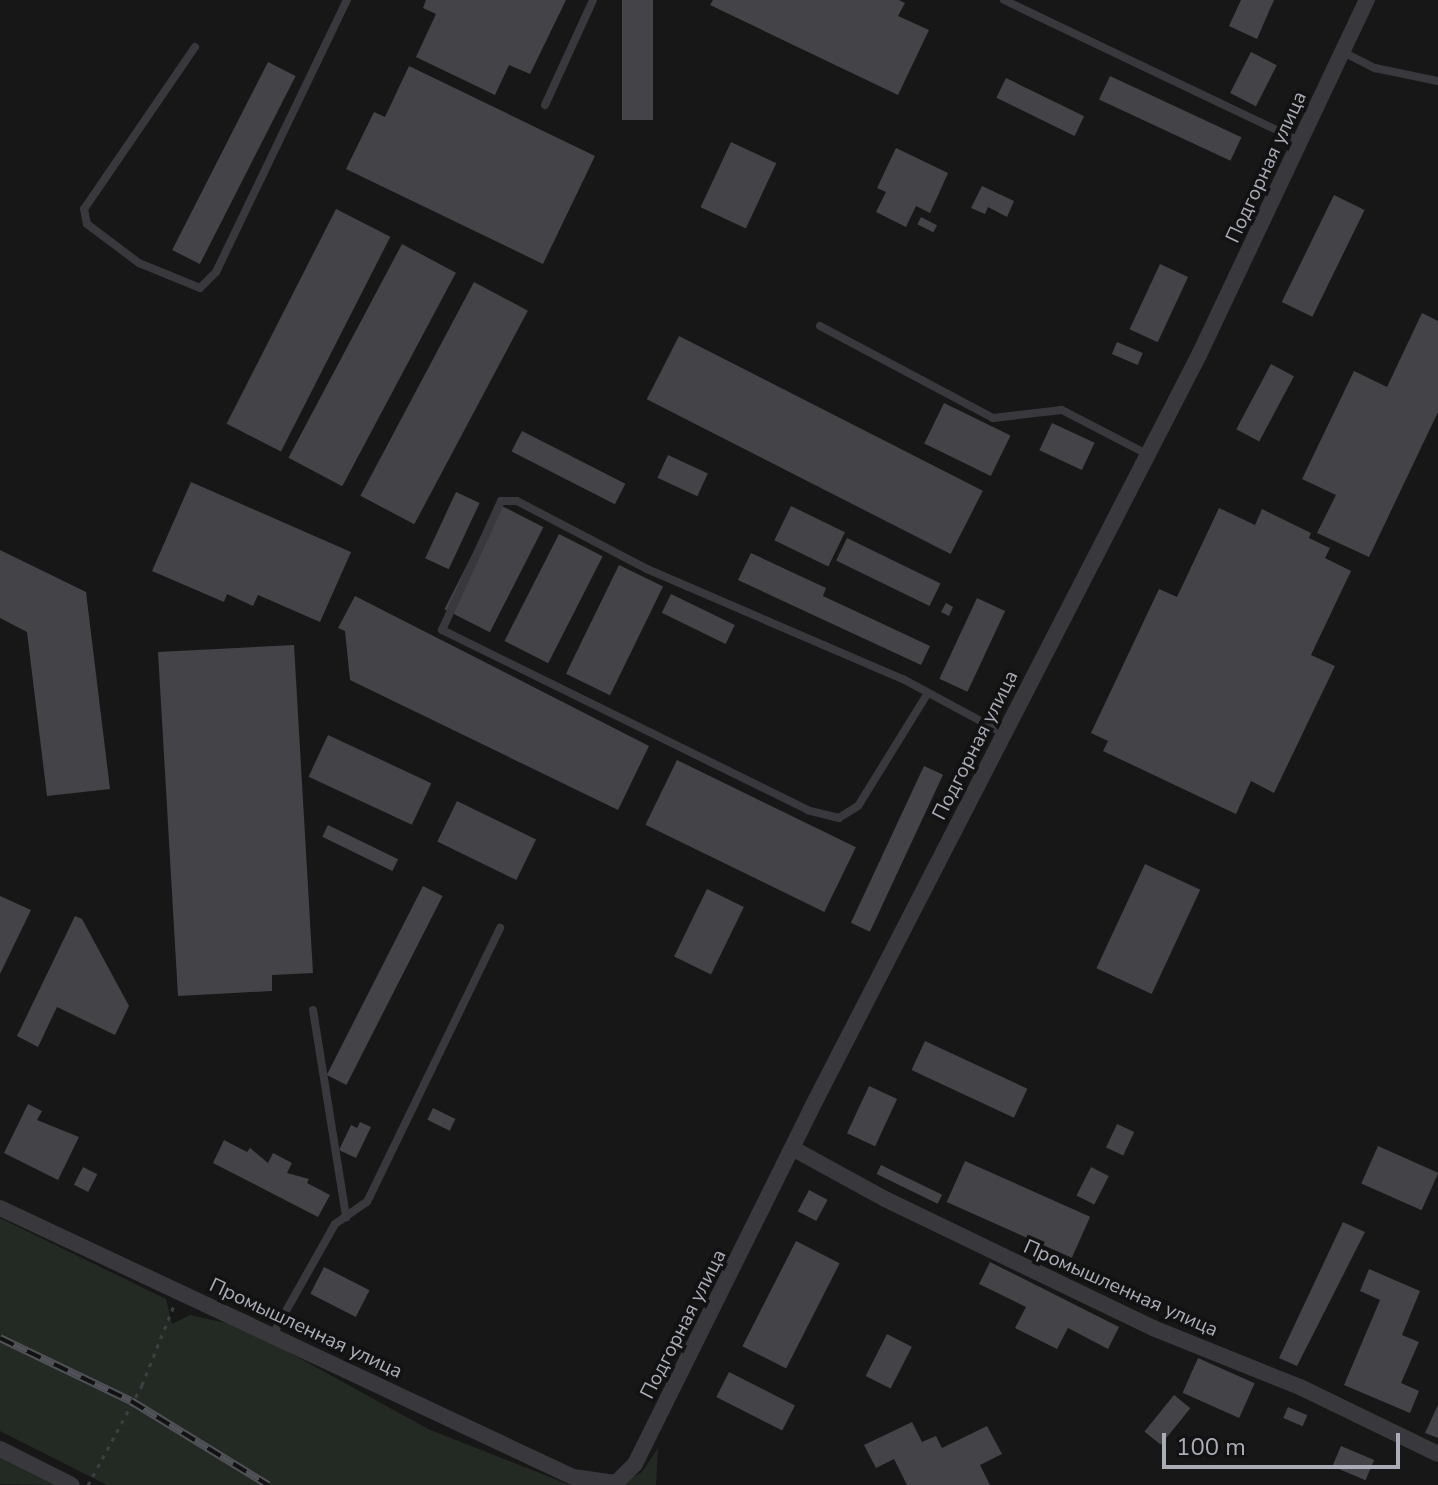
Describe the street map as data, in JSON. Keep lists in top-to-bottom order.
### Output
{
  "streets": {
    "street": ["Подгорная улица", "Промышленная улица"]
  },
  "crossings": [
    ["Подгорная улица", "Промышленная улица"]
  ],
  "scale_bar": "100 m"
}
